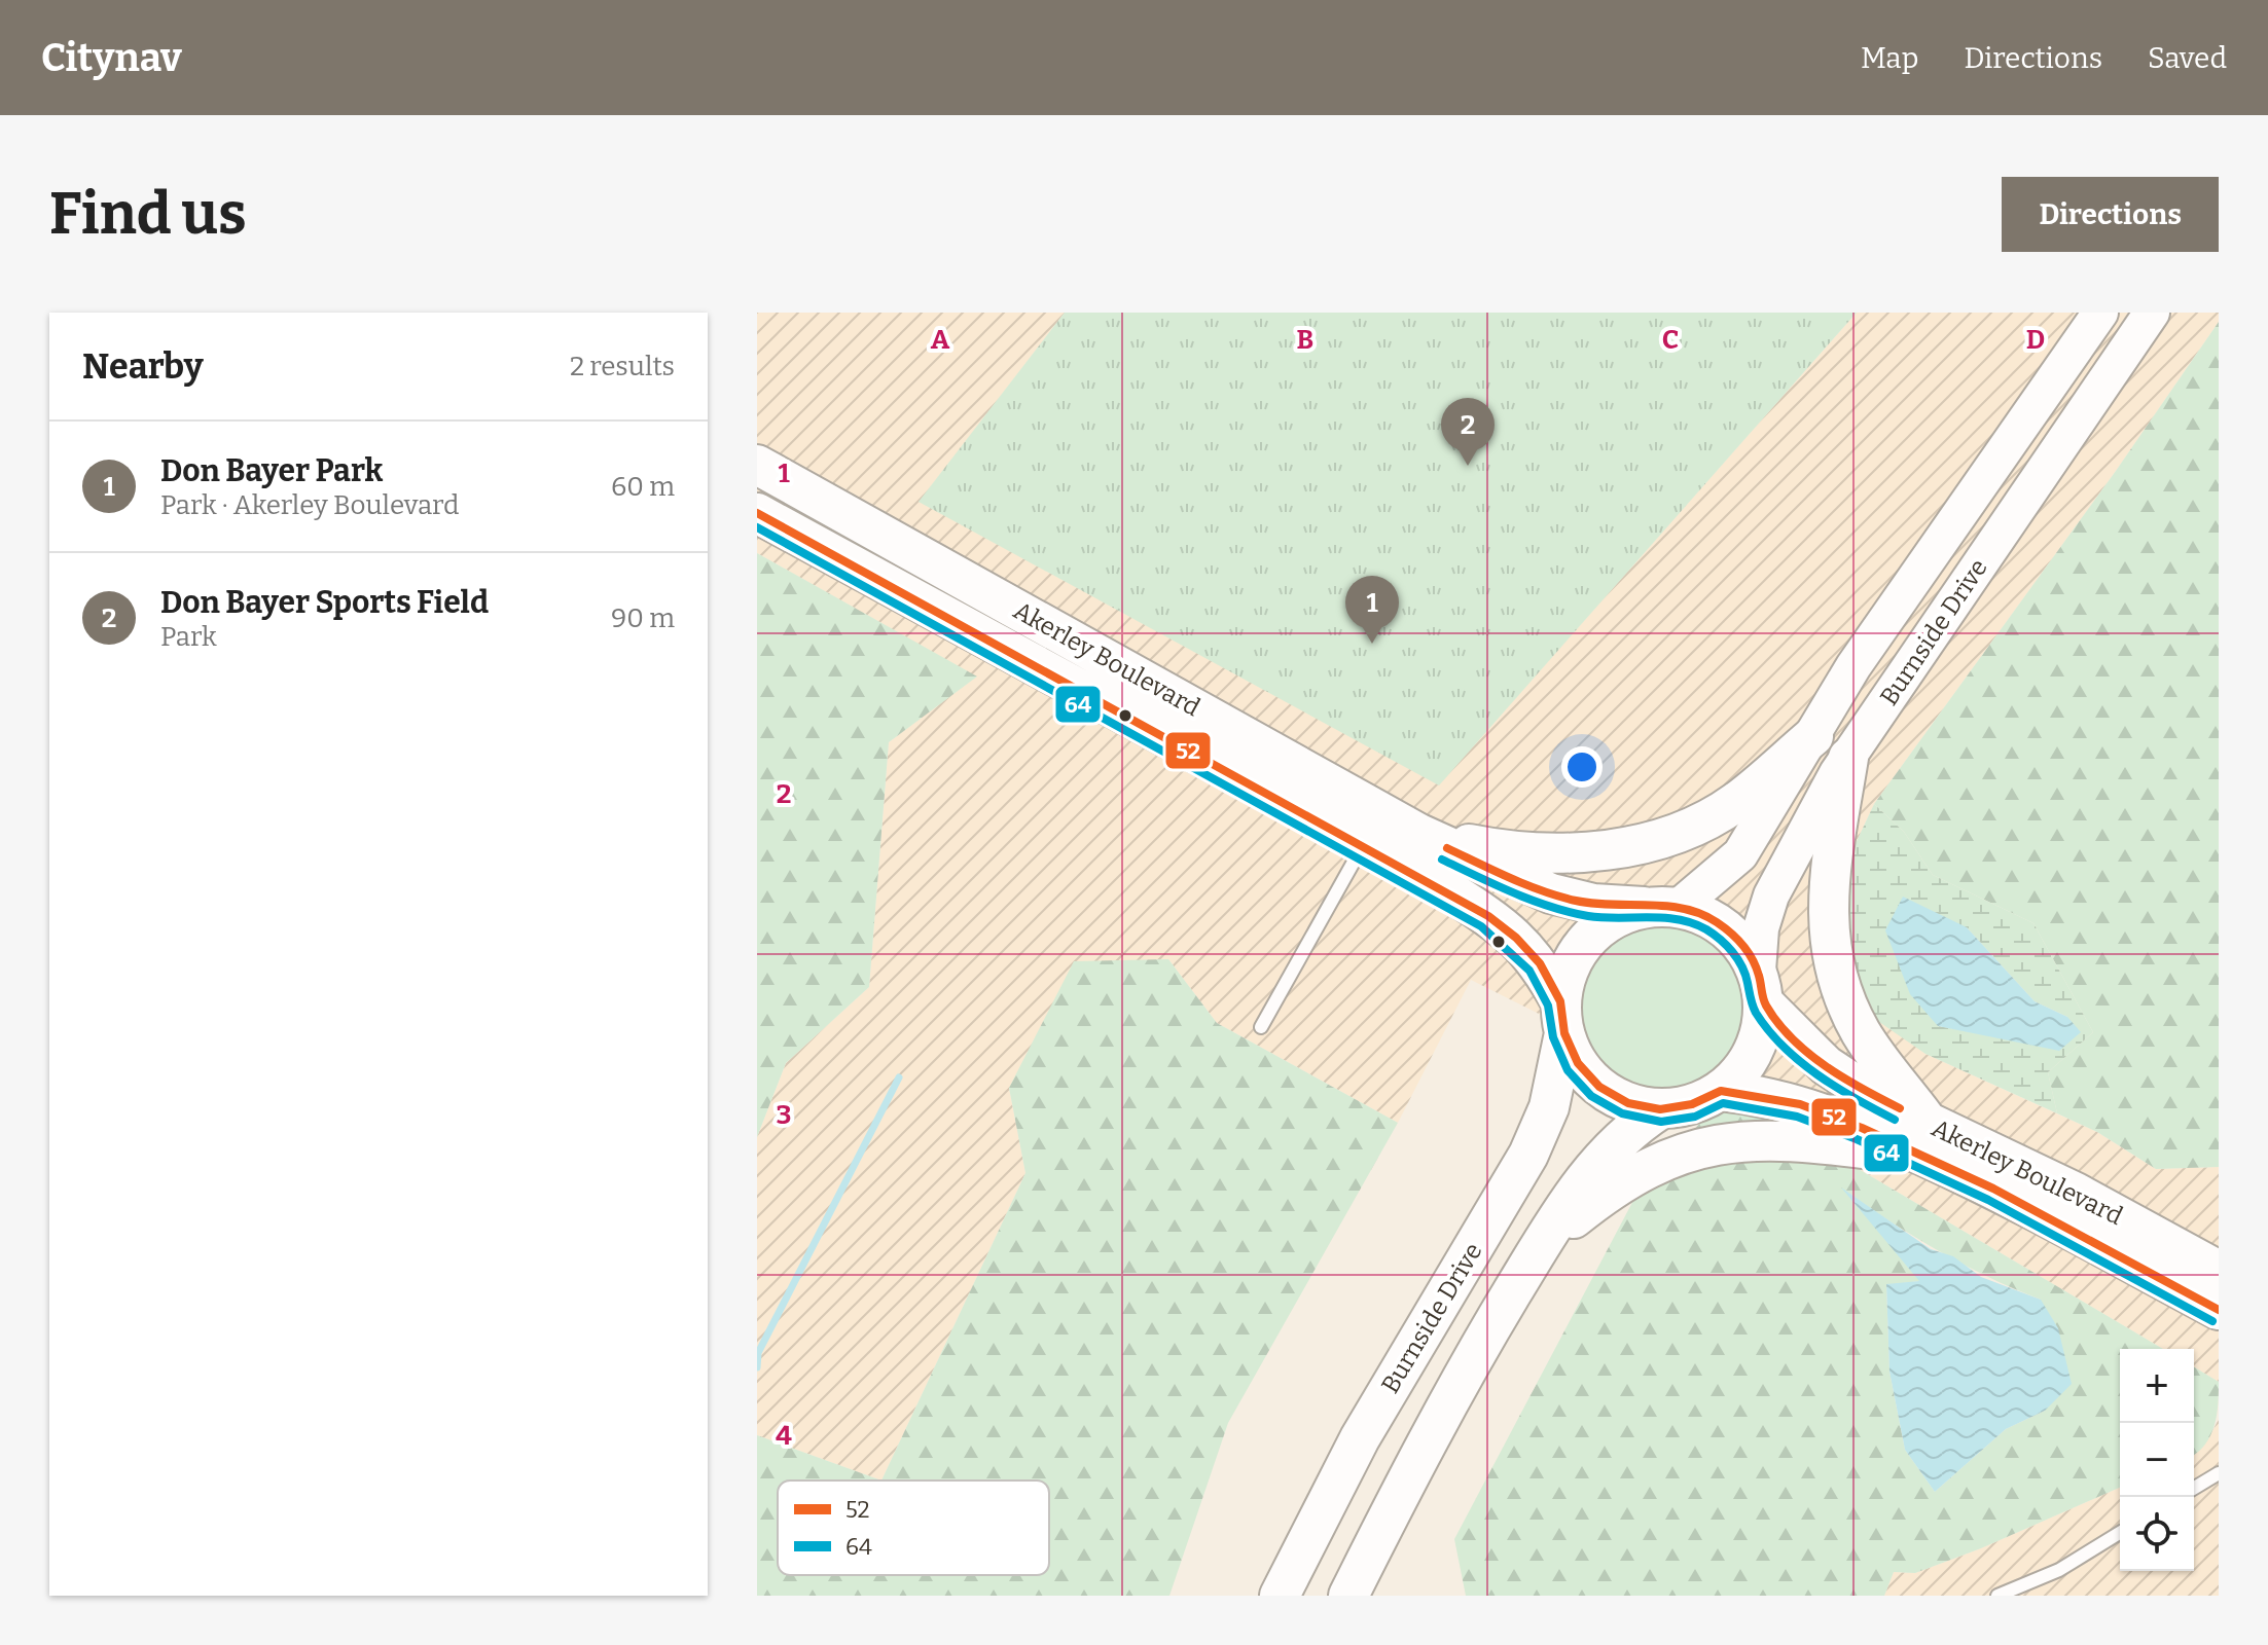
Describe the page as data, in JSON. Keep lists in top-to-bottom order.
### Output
{
  "streets": {
    "main road": ["Burnside Drive", "Akerley Boulevard"]
  },
  "crossings": [
    ["Burnside Drive", "Akerley Boulevard"]
  ],
  "lines": ["transit line 52", "transit line 64"],
  "legend": ["52", "64"],
  "page": {
    "header": "Citynav",
    "nav": ["Map", "Directions", "Saved"],
    "buttons": "Directions",
    "title": "Find us",
    "heading": ["Nearby", "2 results"],
    "pins": ["2", "1"],
    "list": [
      {
        "mark": "1",
        "name": "Don Bayer Park",
        "note": "Park · Akerley Boulevard",
        "value": "60 m"
      },
      {
        "mark": "2",
        "name": "Don Bayer Sports Field",
        "note": "Park",
        "value": "90 m"
      }
    ],
    "map_buttons": ["+", "−"]
  },
  "grid": {
    "columns": [
      "A",
      "B",
      "C",
      "D"
    ],
    "rows": [
      "1",
      "2",
      "3",
      "4"
    ]
  }
}
